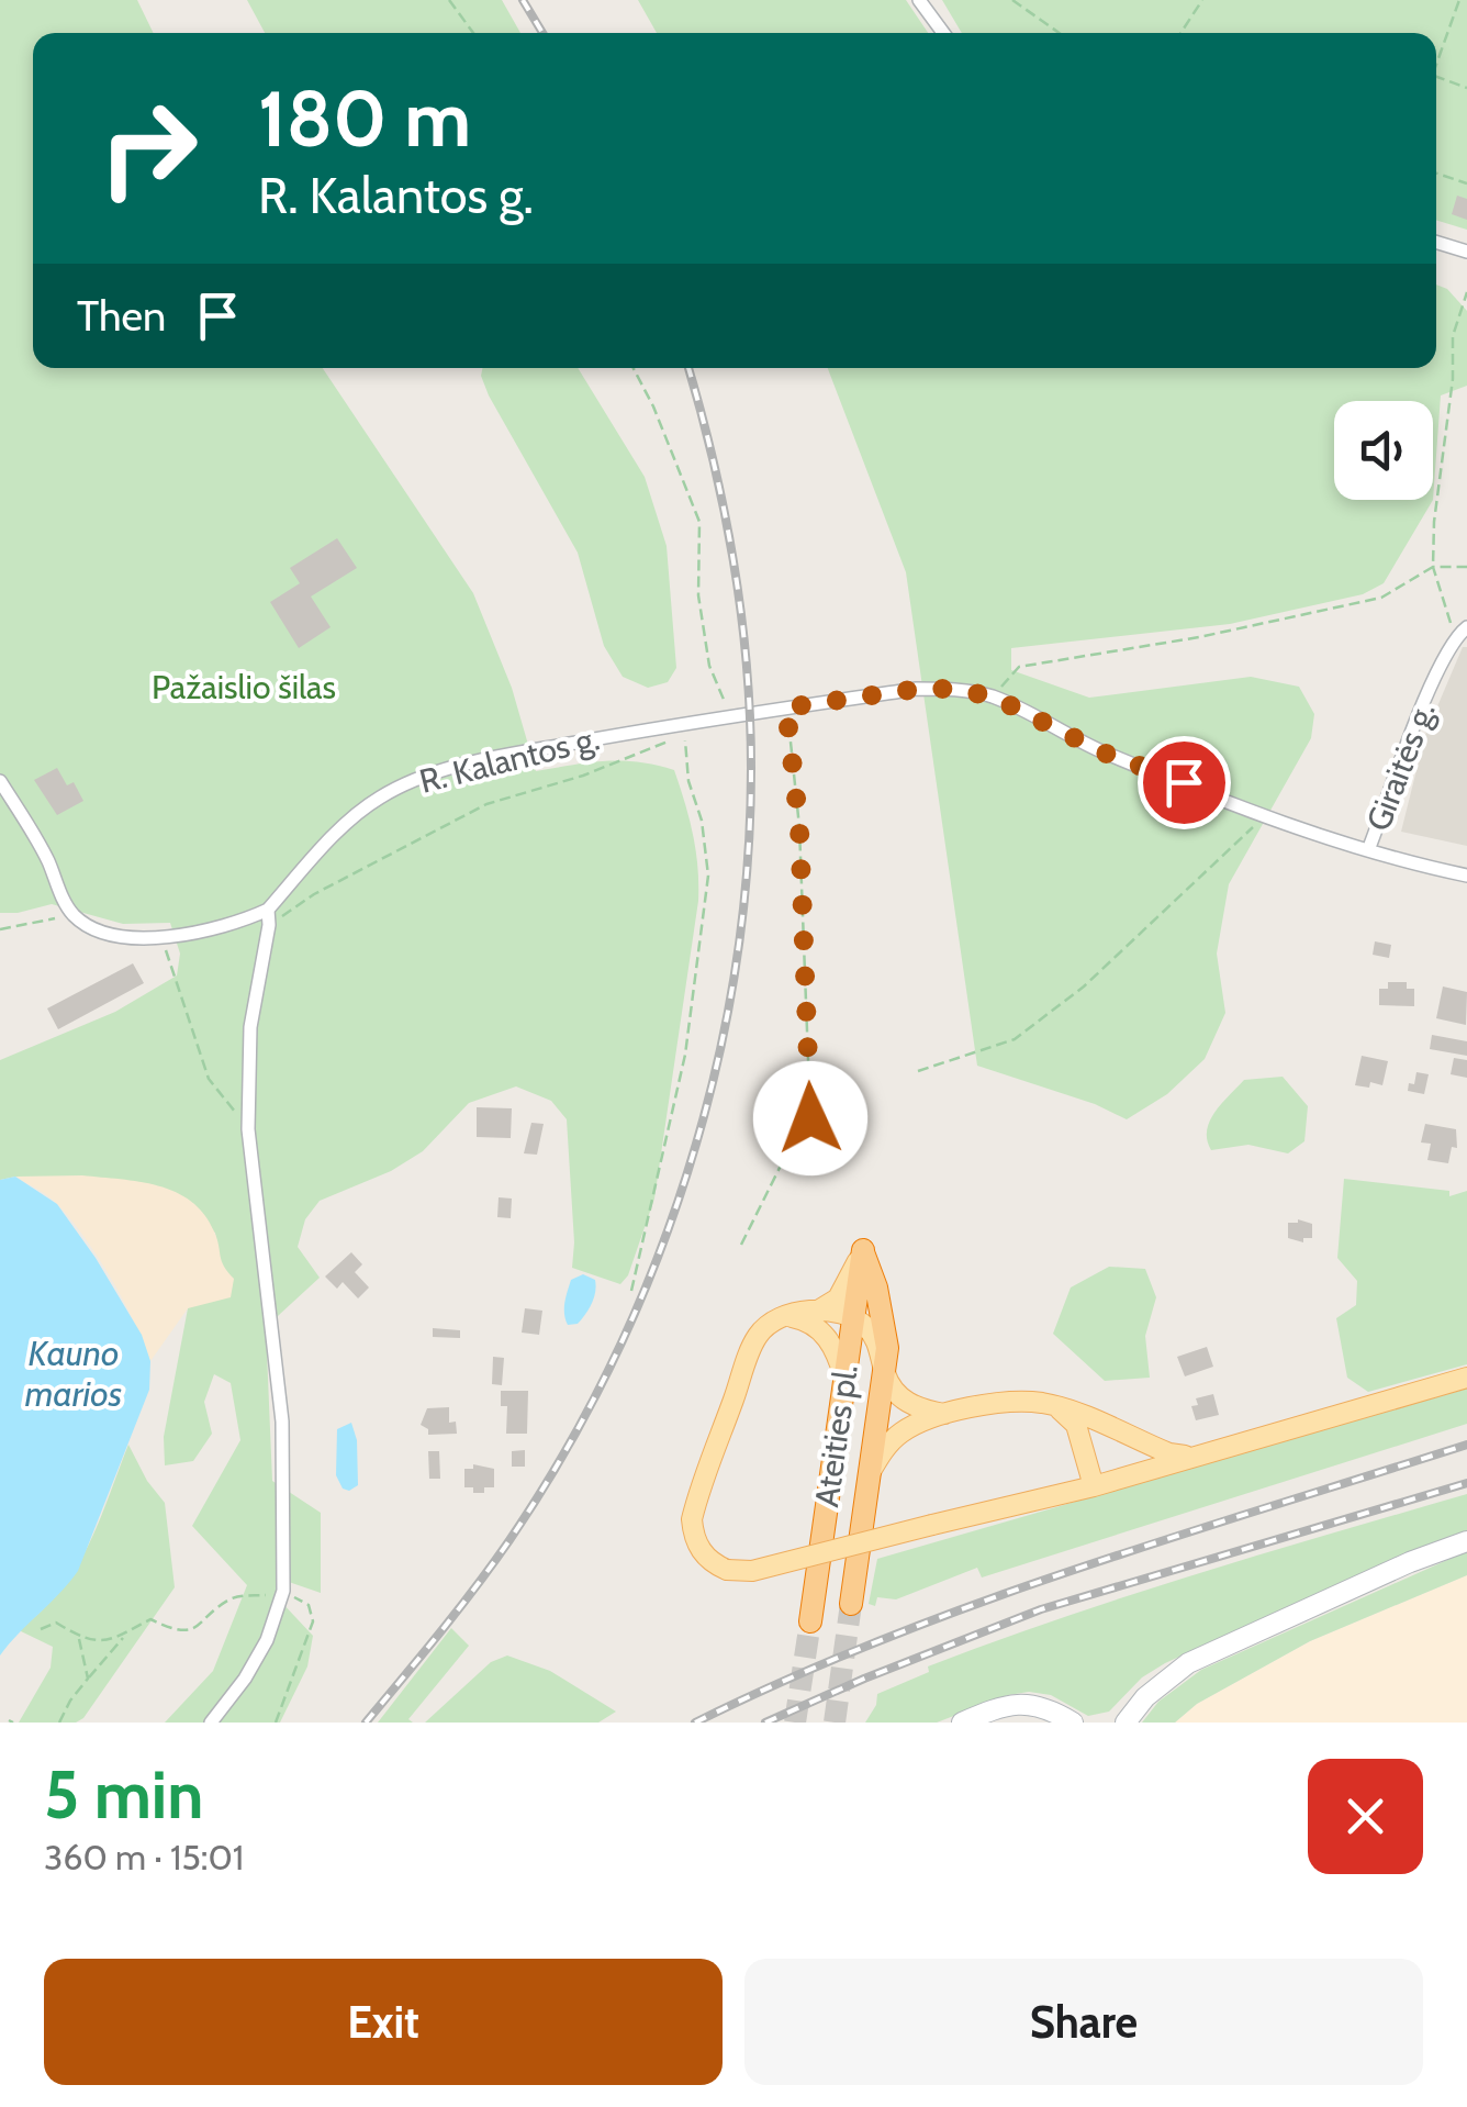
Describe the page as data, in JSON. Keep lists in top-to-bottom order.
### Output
{
  "streets": {
    "highway": ["Ateities pl."],
    "street": ["R. Kalantos g.", "Giraitės g."]
  },
  "crossings": [
    ["R. Kalantos g.", "Giraitės g."]
  ],
  "water": ["Kauno marios"],
  "parks": ["Pažaislio šilas"],
  "page": {
    "turn": ["180 m", "R. Kalantos g."],
    "then": "Then",
    "heading": ["5 min", "360 m · 15:01"],
    "buttons": ["Exit", "Share"]
  }
}
